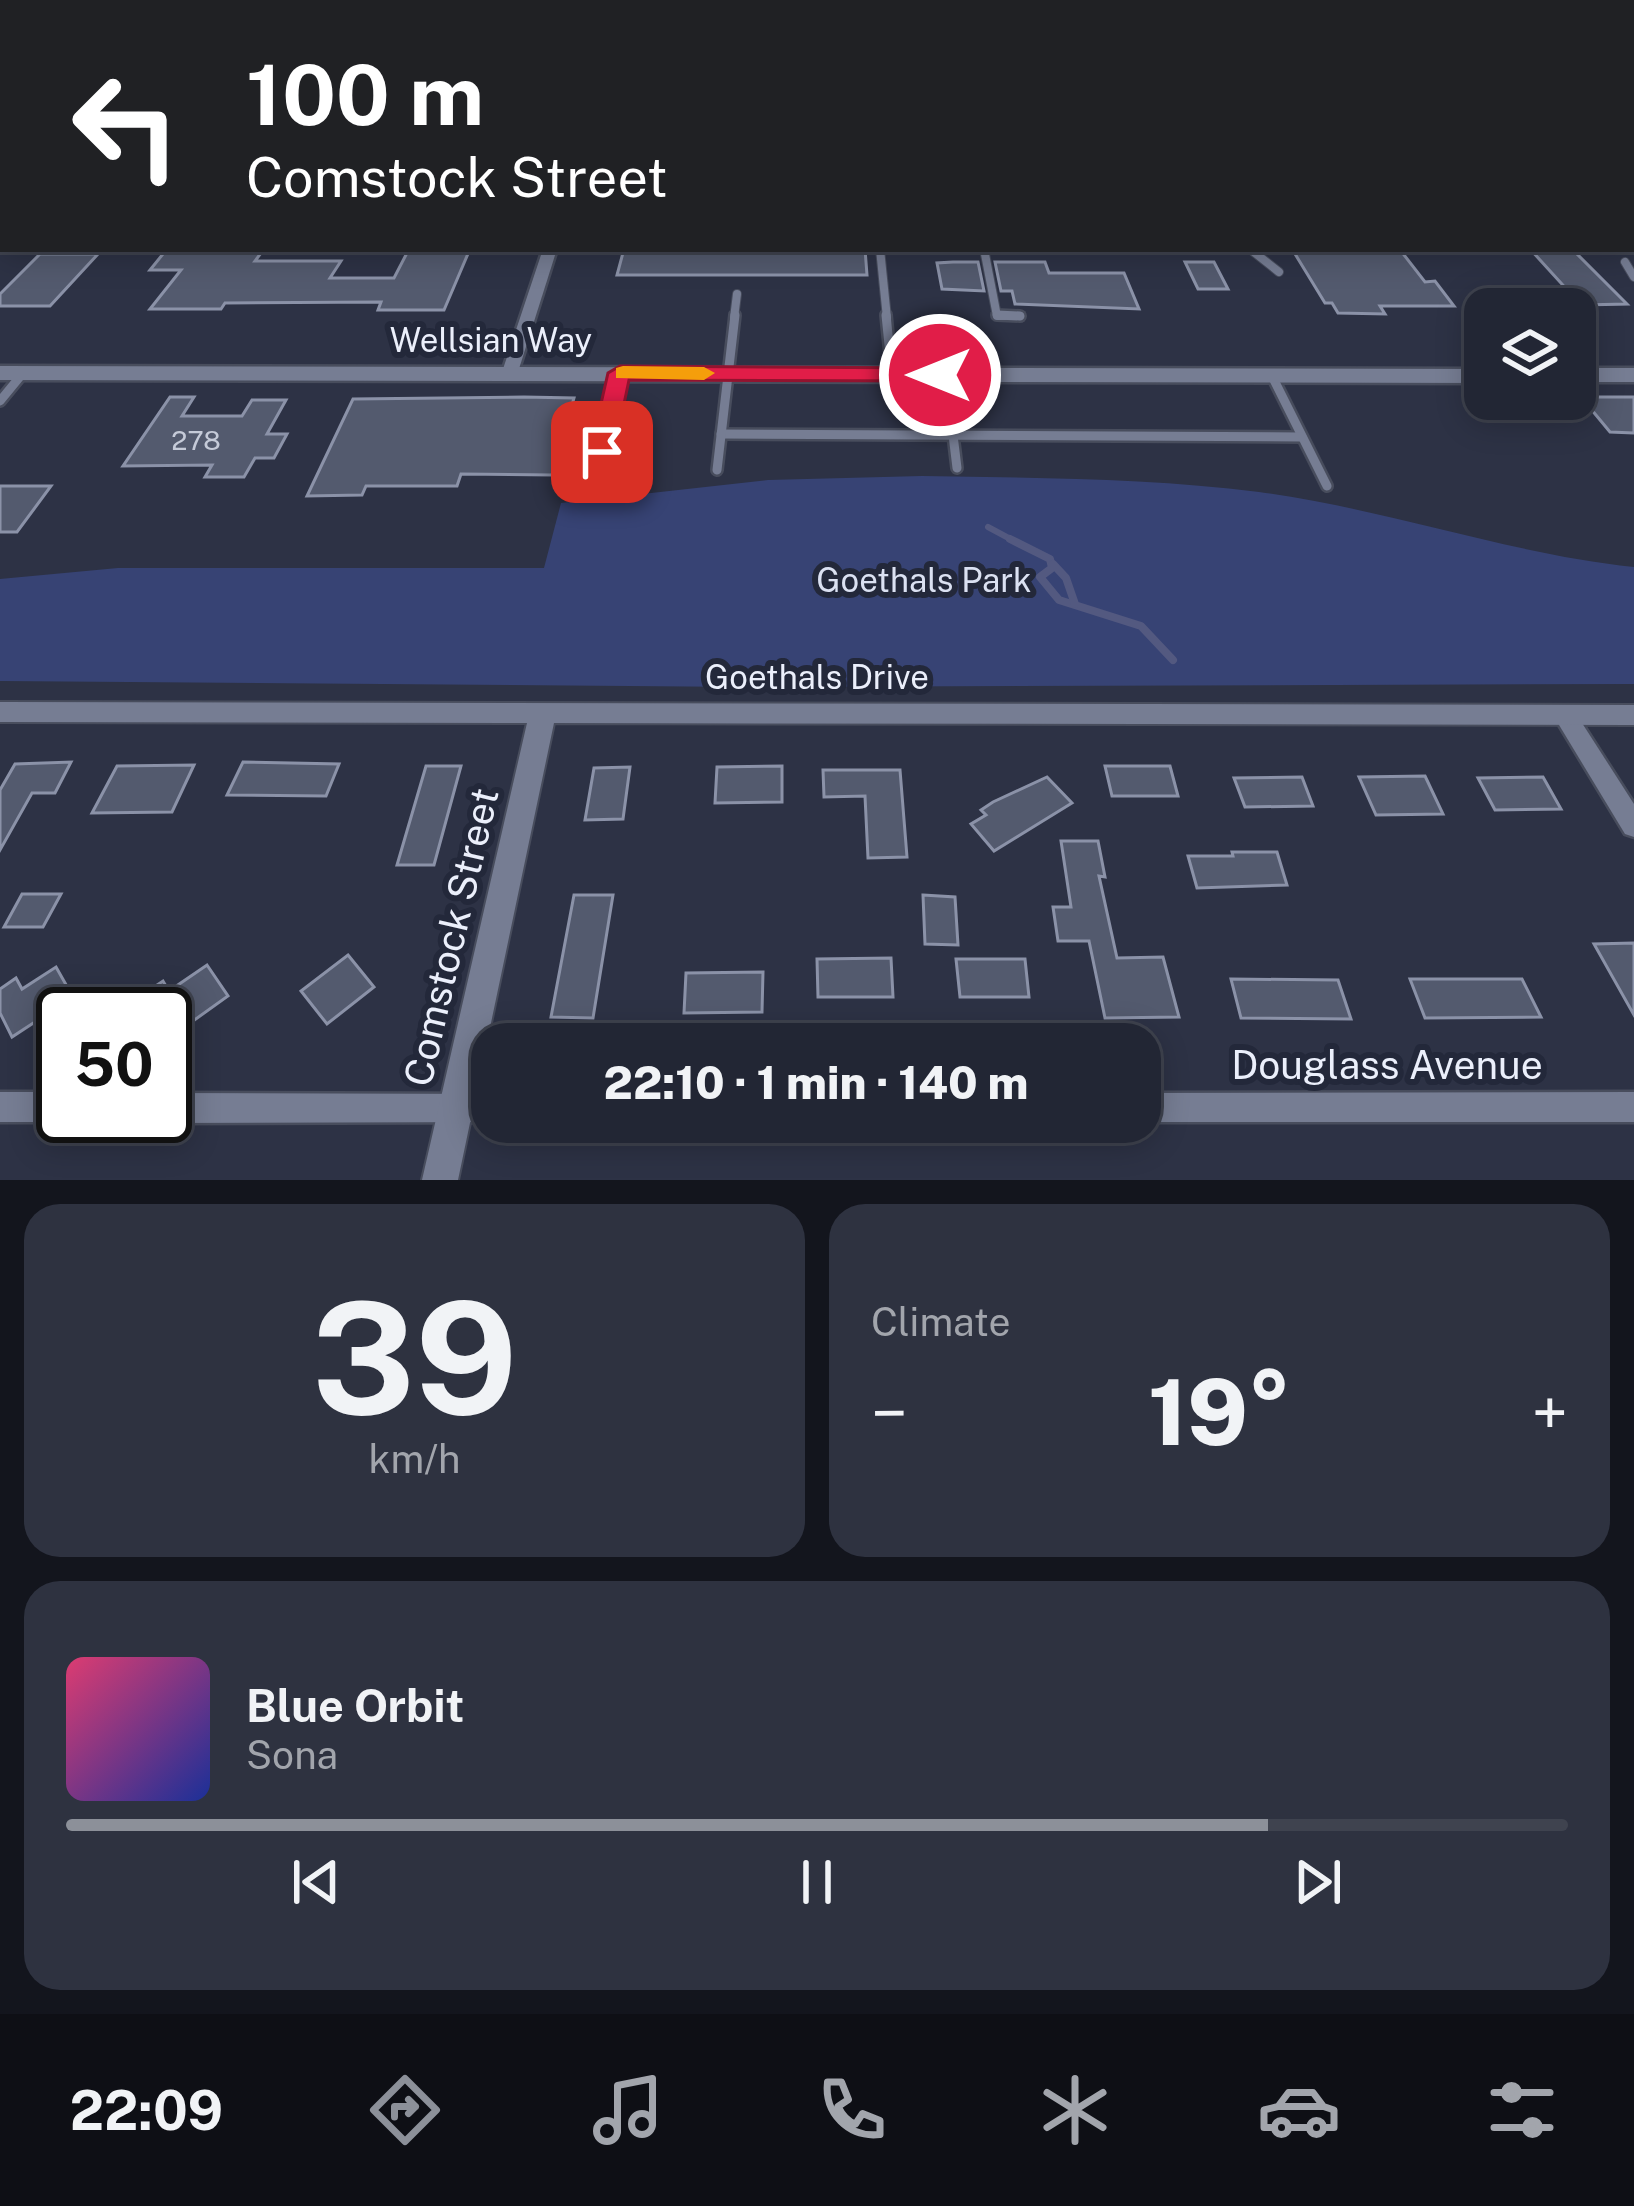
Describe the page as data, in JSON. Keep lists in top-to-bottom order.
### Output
{
  "streets": {
    "main road": ["Wellsian Way"],
    "street": ["Goethals Drive", "Comstock Street", "Douglass Avenue"]
  },
  "crossings": [
    ["Goethals Drive", "Comstock Street"]
  ],
  "parks": ["Goethals Park"],
  "house_numbers": ["278"],
  "page": {
    "turn": ["100 m", "Comstock Street"],
    "limit": "50",
    "trip": "22:10 · 1 min · 140 m",
    "tile": [
      ["39", "km/h"],
      "Climate"
    ],
    "heat": ["−", "19°", "+"],
    "song": ["Blue Orbit", "Sona"],
    "tabs": "22:09"
  }
}
